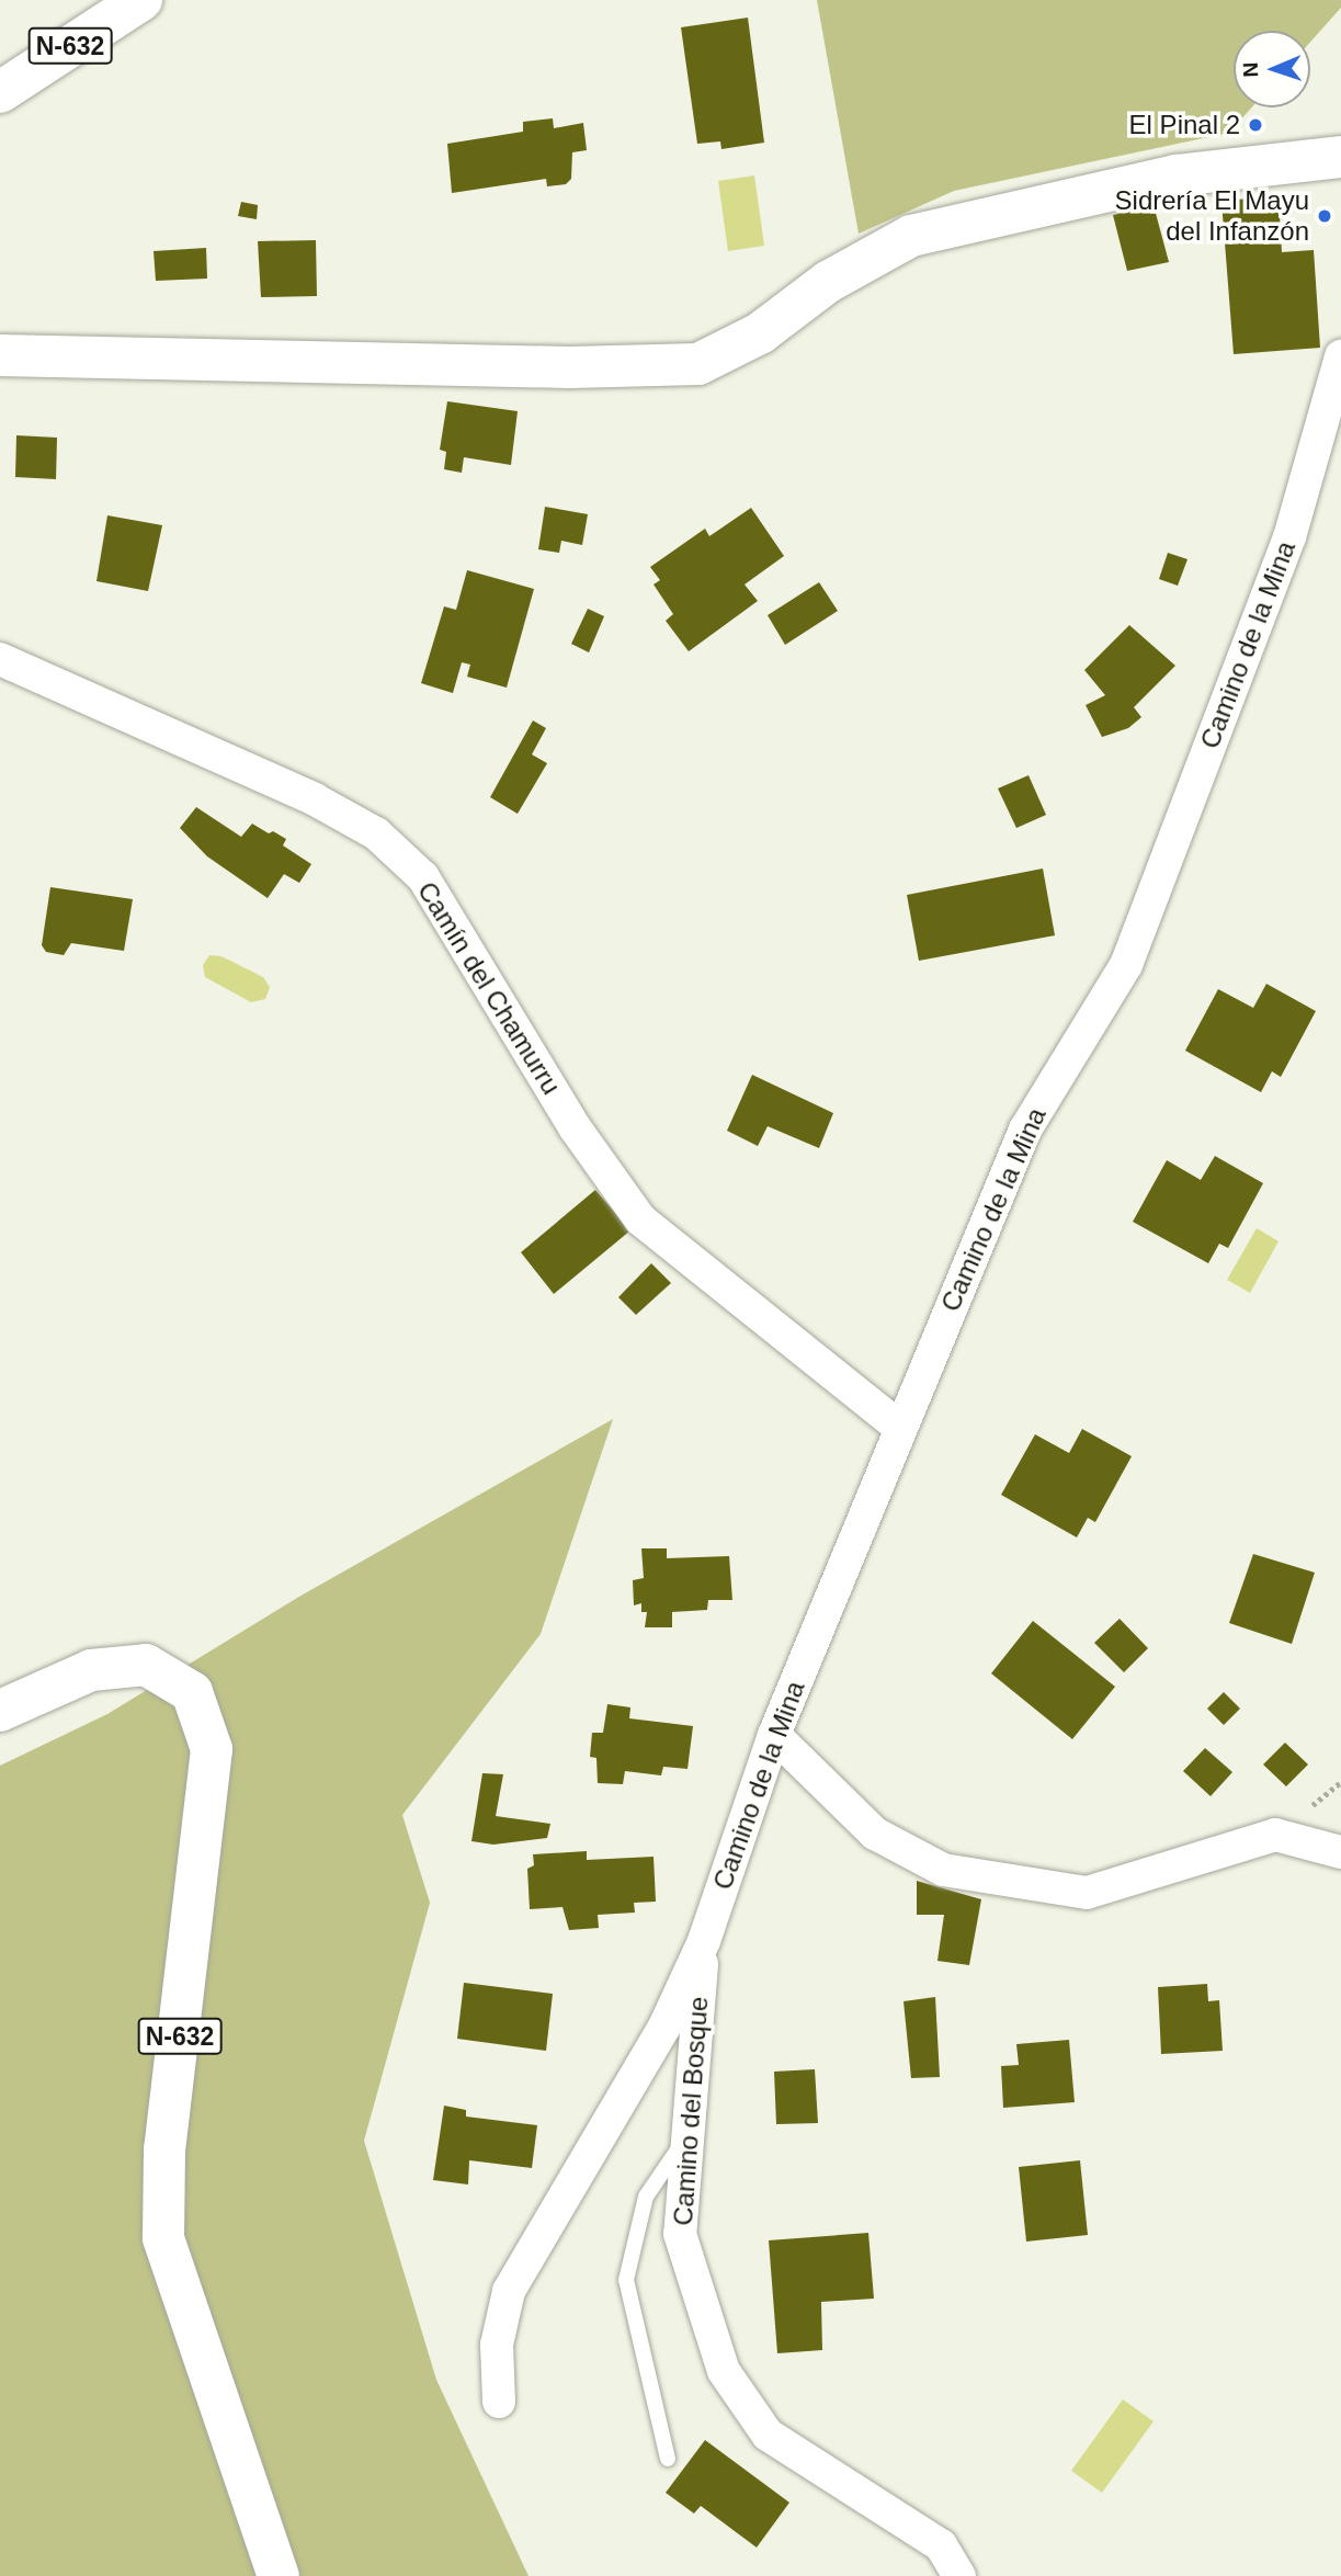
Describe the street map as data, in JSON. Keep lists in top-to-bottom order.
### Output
{
  "streets": {
    "main road": ["N-632"],
    "street": ["Camino de la Mina", "Camín del Chamurru", "Camino del Bosque"]
  },
  "crossings": [
    ["Camino de la Mina", "Camín del Chamurru"],
    ["Camino de la Mina", "Camino del Bosque"]
  ],
  "places": ["El Pinal 2", "Sidrería El Mayu del Infanzón"],
  "north": "left"
}
